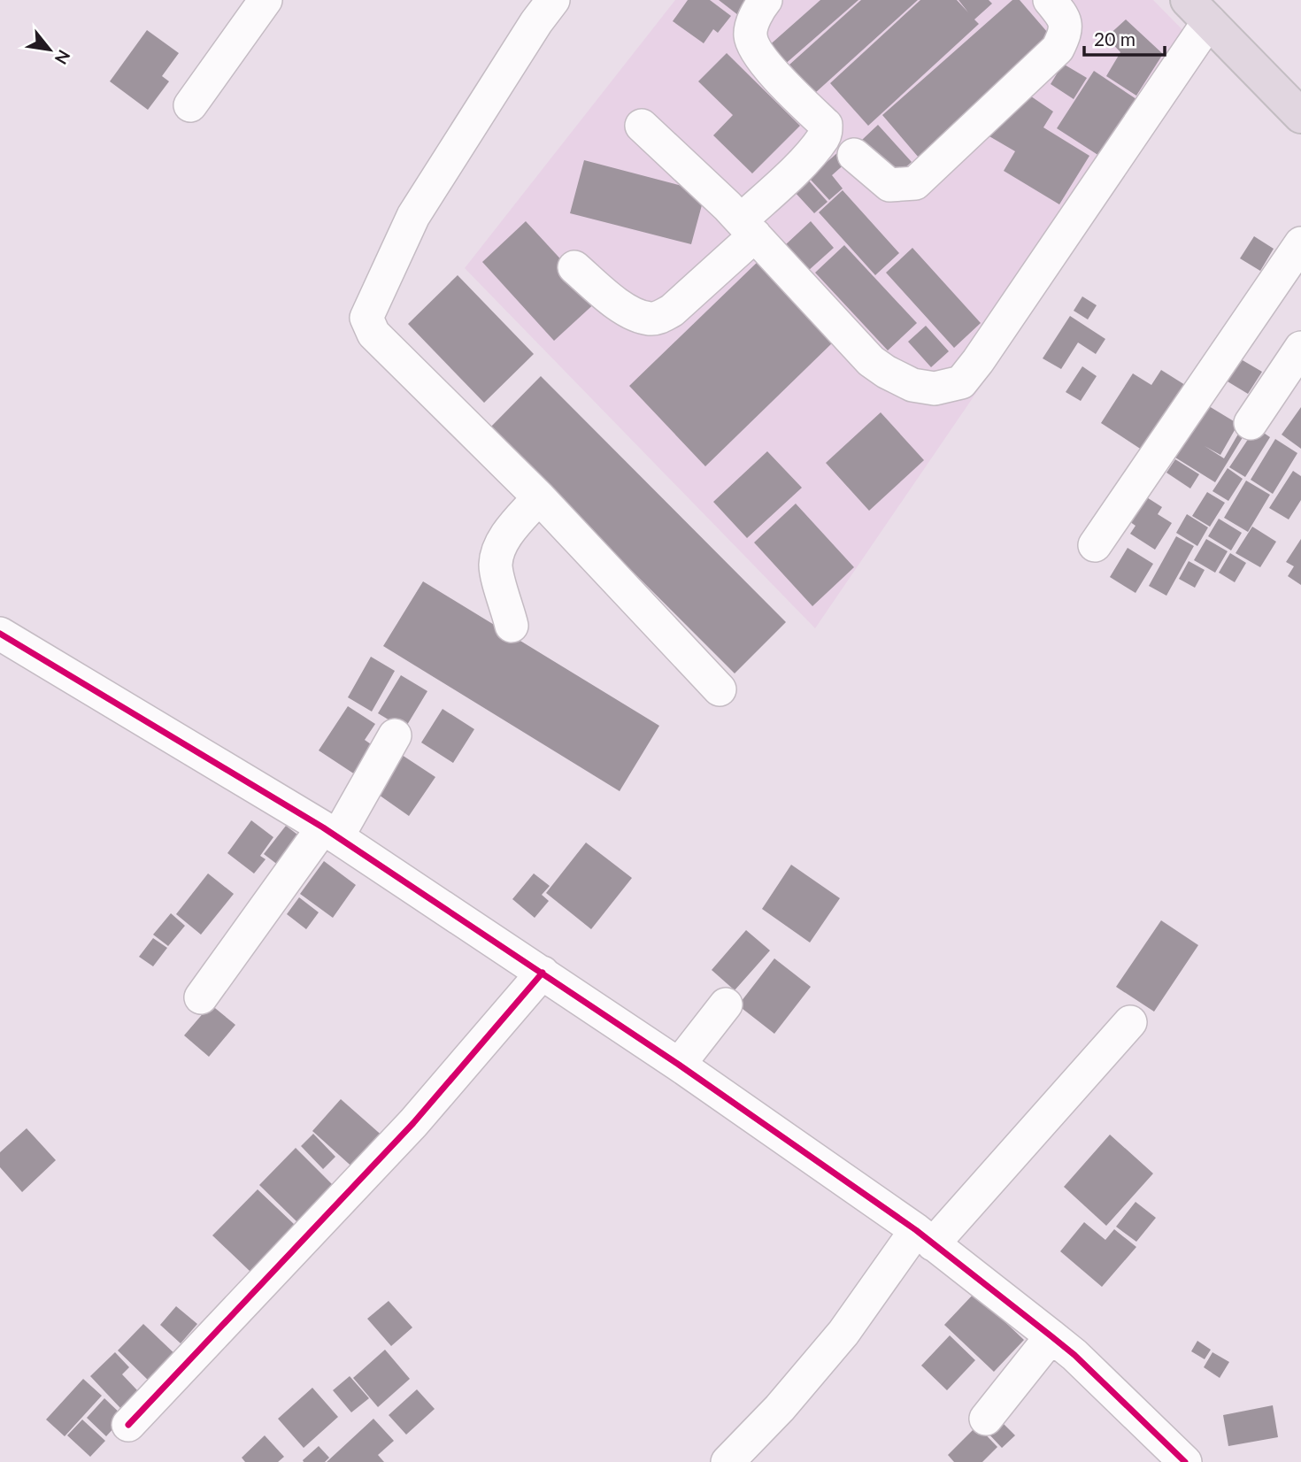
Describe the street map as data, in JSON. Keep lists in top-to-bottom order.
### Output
{
  "scale_bar": "20 m",
  "north": "bottom right"
}
